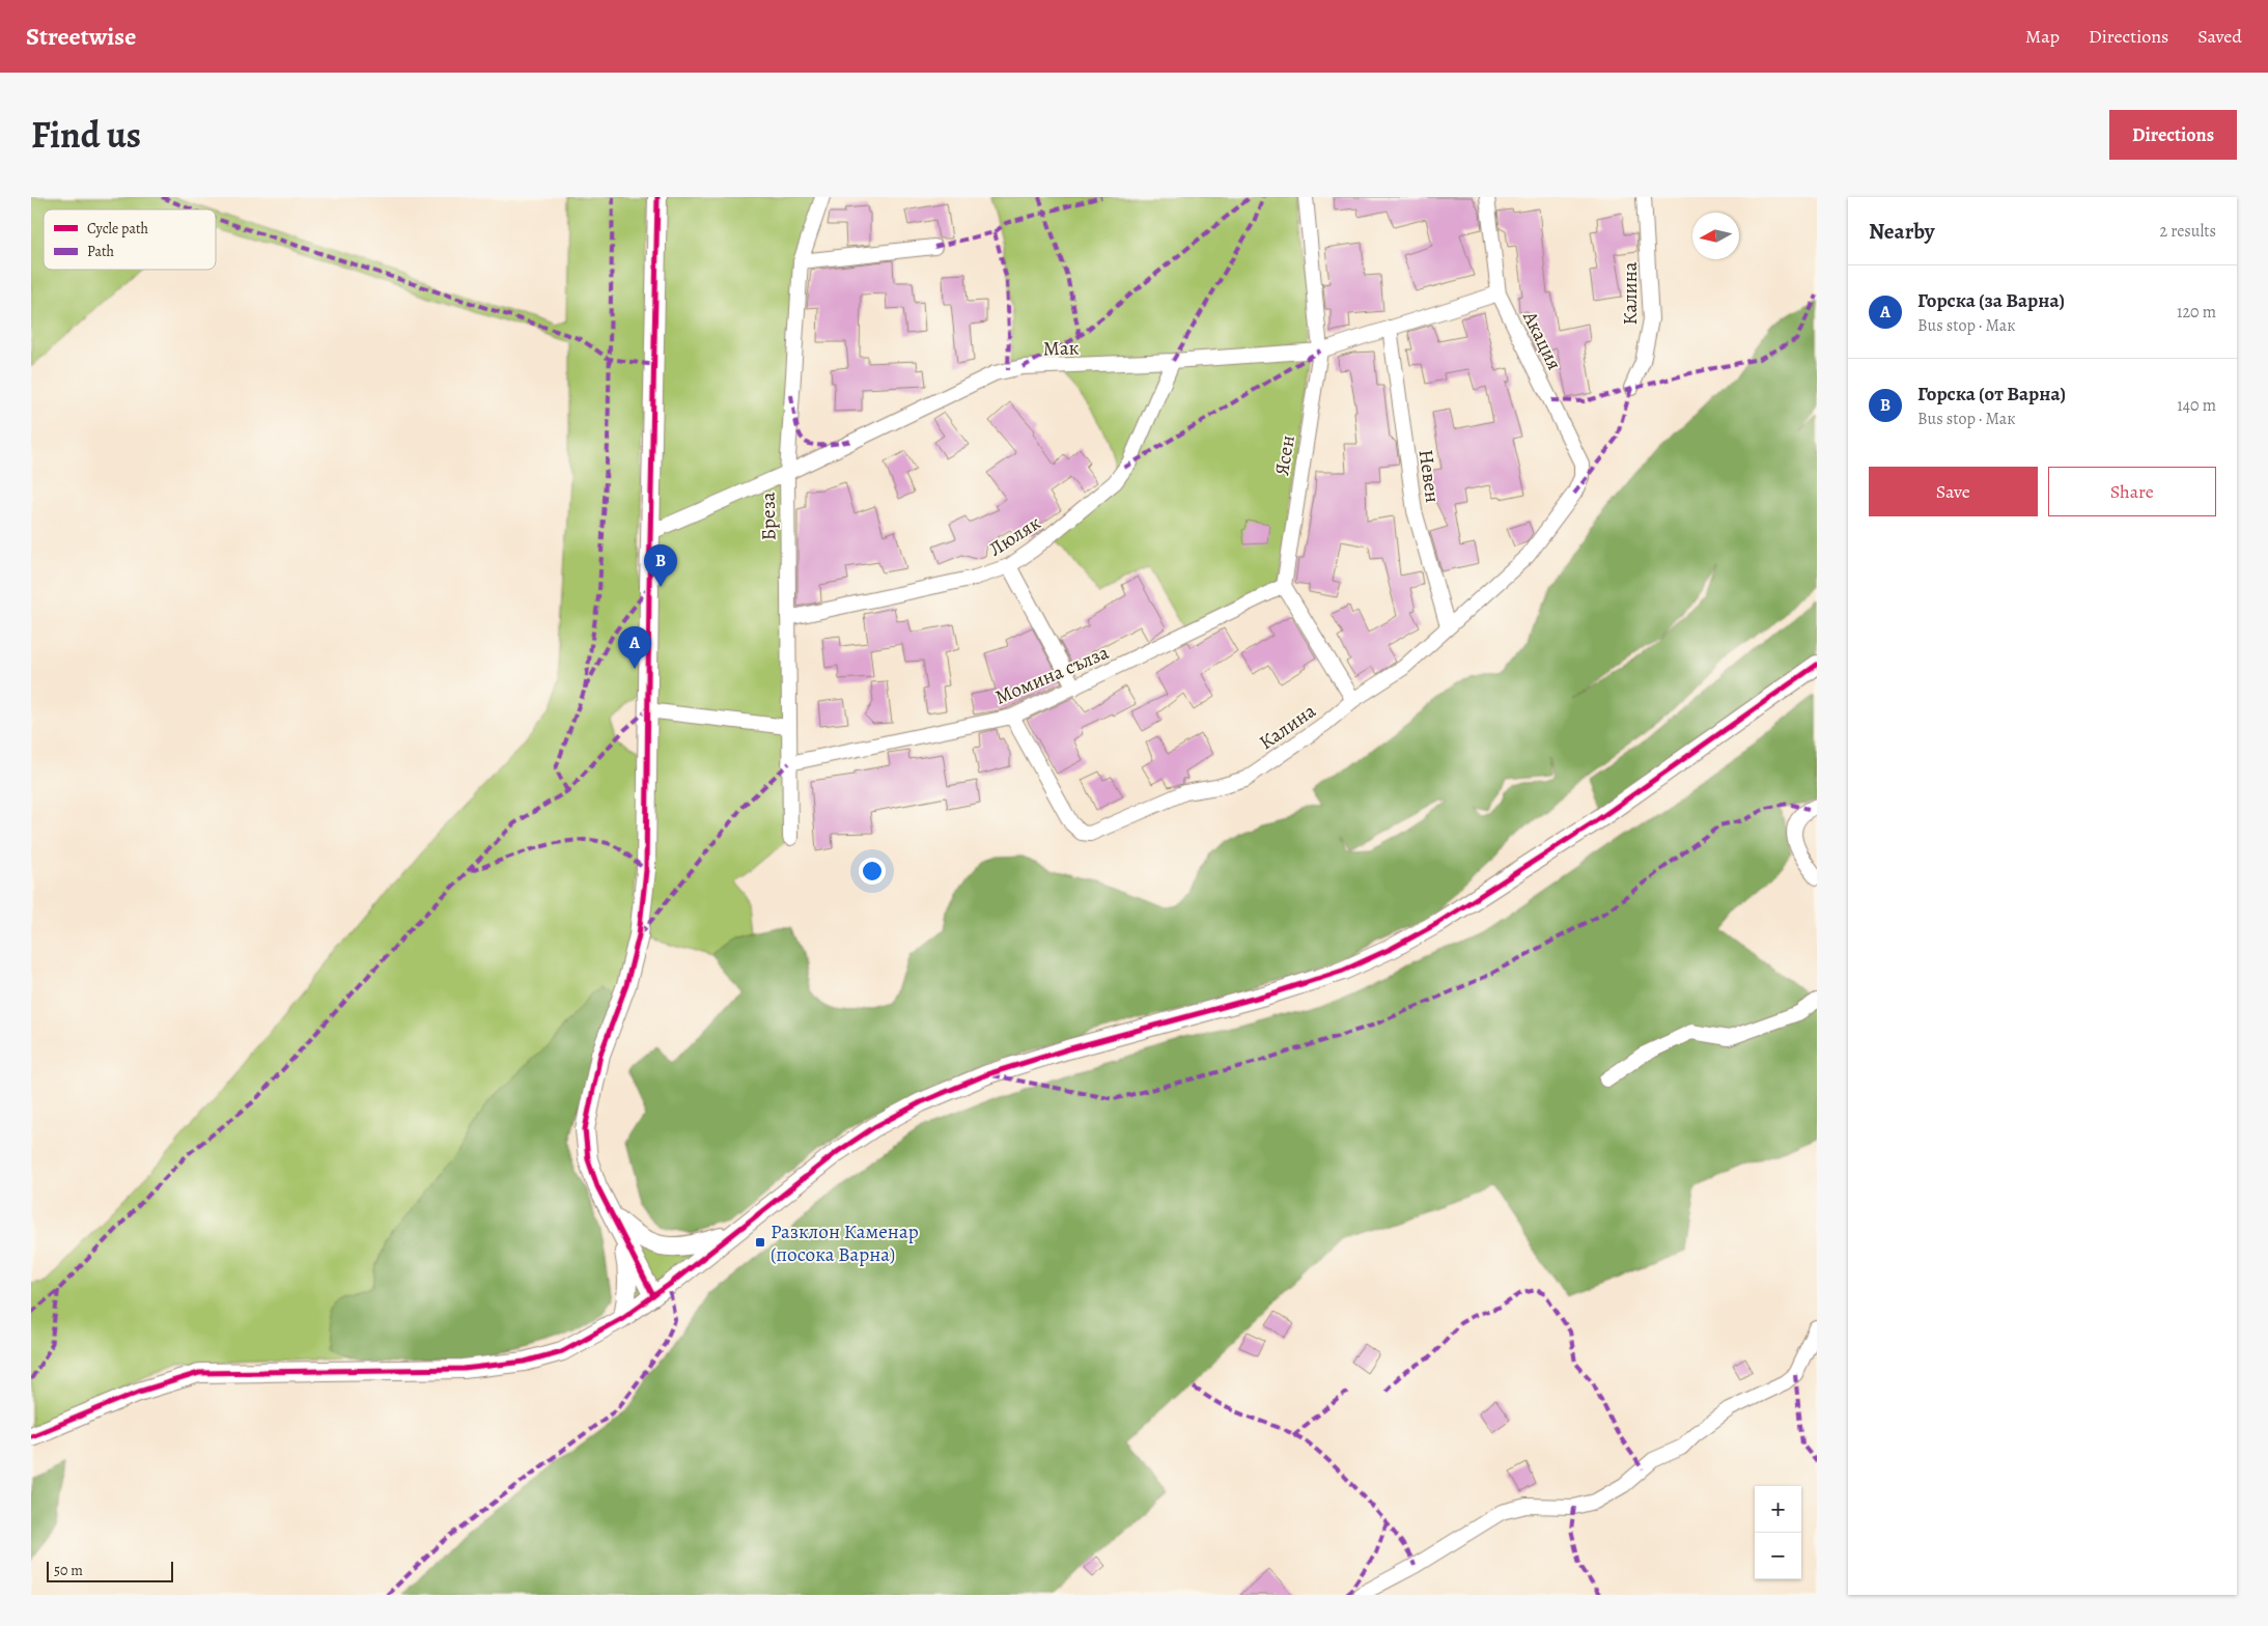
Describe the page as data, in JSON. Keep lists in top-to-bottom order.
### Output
{
  "streets": {
    "street": [
      "Калина",
      "Акация",
      "Мак",
      "Ясен",
      "Невен",
      "Бреза",
      "Люляк",
      "Момина сълза"
    ]
  },
  "crossings": [
    ["Калина", "Акация"],
    ["Калина", "Невен"],
    ["Калина", "Момина сълза"],
    ["Акация", "Мак"],
    ["Мак", "Ясен"],
    ["Мак", "Невен"],
    ["Мак", "Бреза"],
    ["Мак", "Люляк"],
    ["Ясен", "Момина сълза"],
    ["Бреза", "Люляк"],
    ["Бреза", "Момина сълза"]
  ],
  "places": {
    "transit": ["Разклон Каменар (посока Варна)"]
  },
  "legend": ["Cycle path", "Path"],
  "scale_bar": "50 m",
  "north": "left",
  "page": {
    "header": "Streetwise",
    "nav": ["Map", "Directions", "Saved"],
    "title": "Find us",
    "buttons": [
      "Directions",
      ["Save", "Share"]
    ],
    "heading": ["Nearby", "2 results"],
    "list": [
      {
        "mark": "A",
        "name": "Горска (за Варна)",
        "note": "Bus stop · Мак",
        "value": "120 m"
      },
      {
        "mark": "B",
        "name": "Горска (от Варна)",
        "note": "Bus stop · Мак",
        "value": "140 m"
      }
    ],
    "pins": ["B", "A"],
    "map_buttons": ["+", "−"],
    "scale": "50 m"
  }
}
